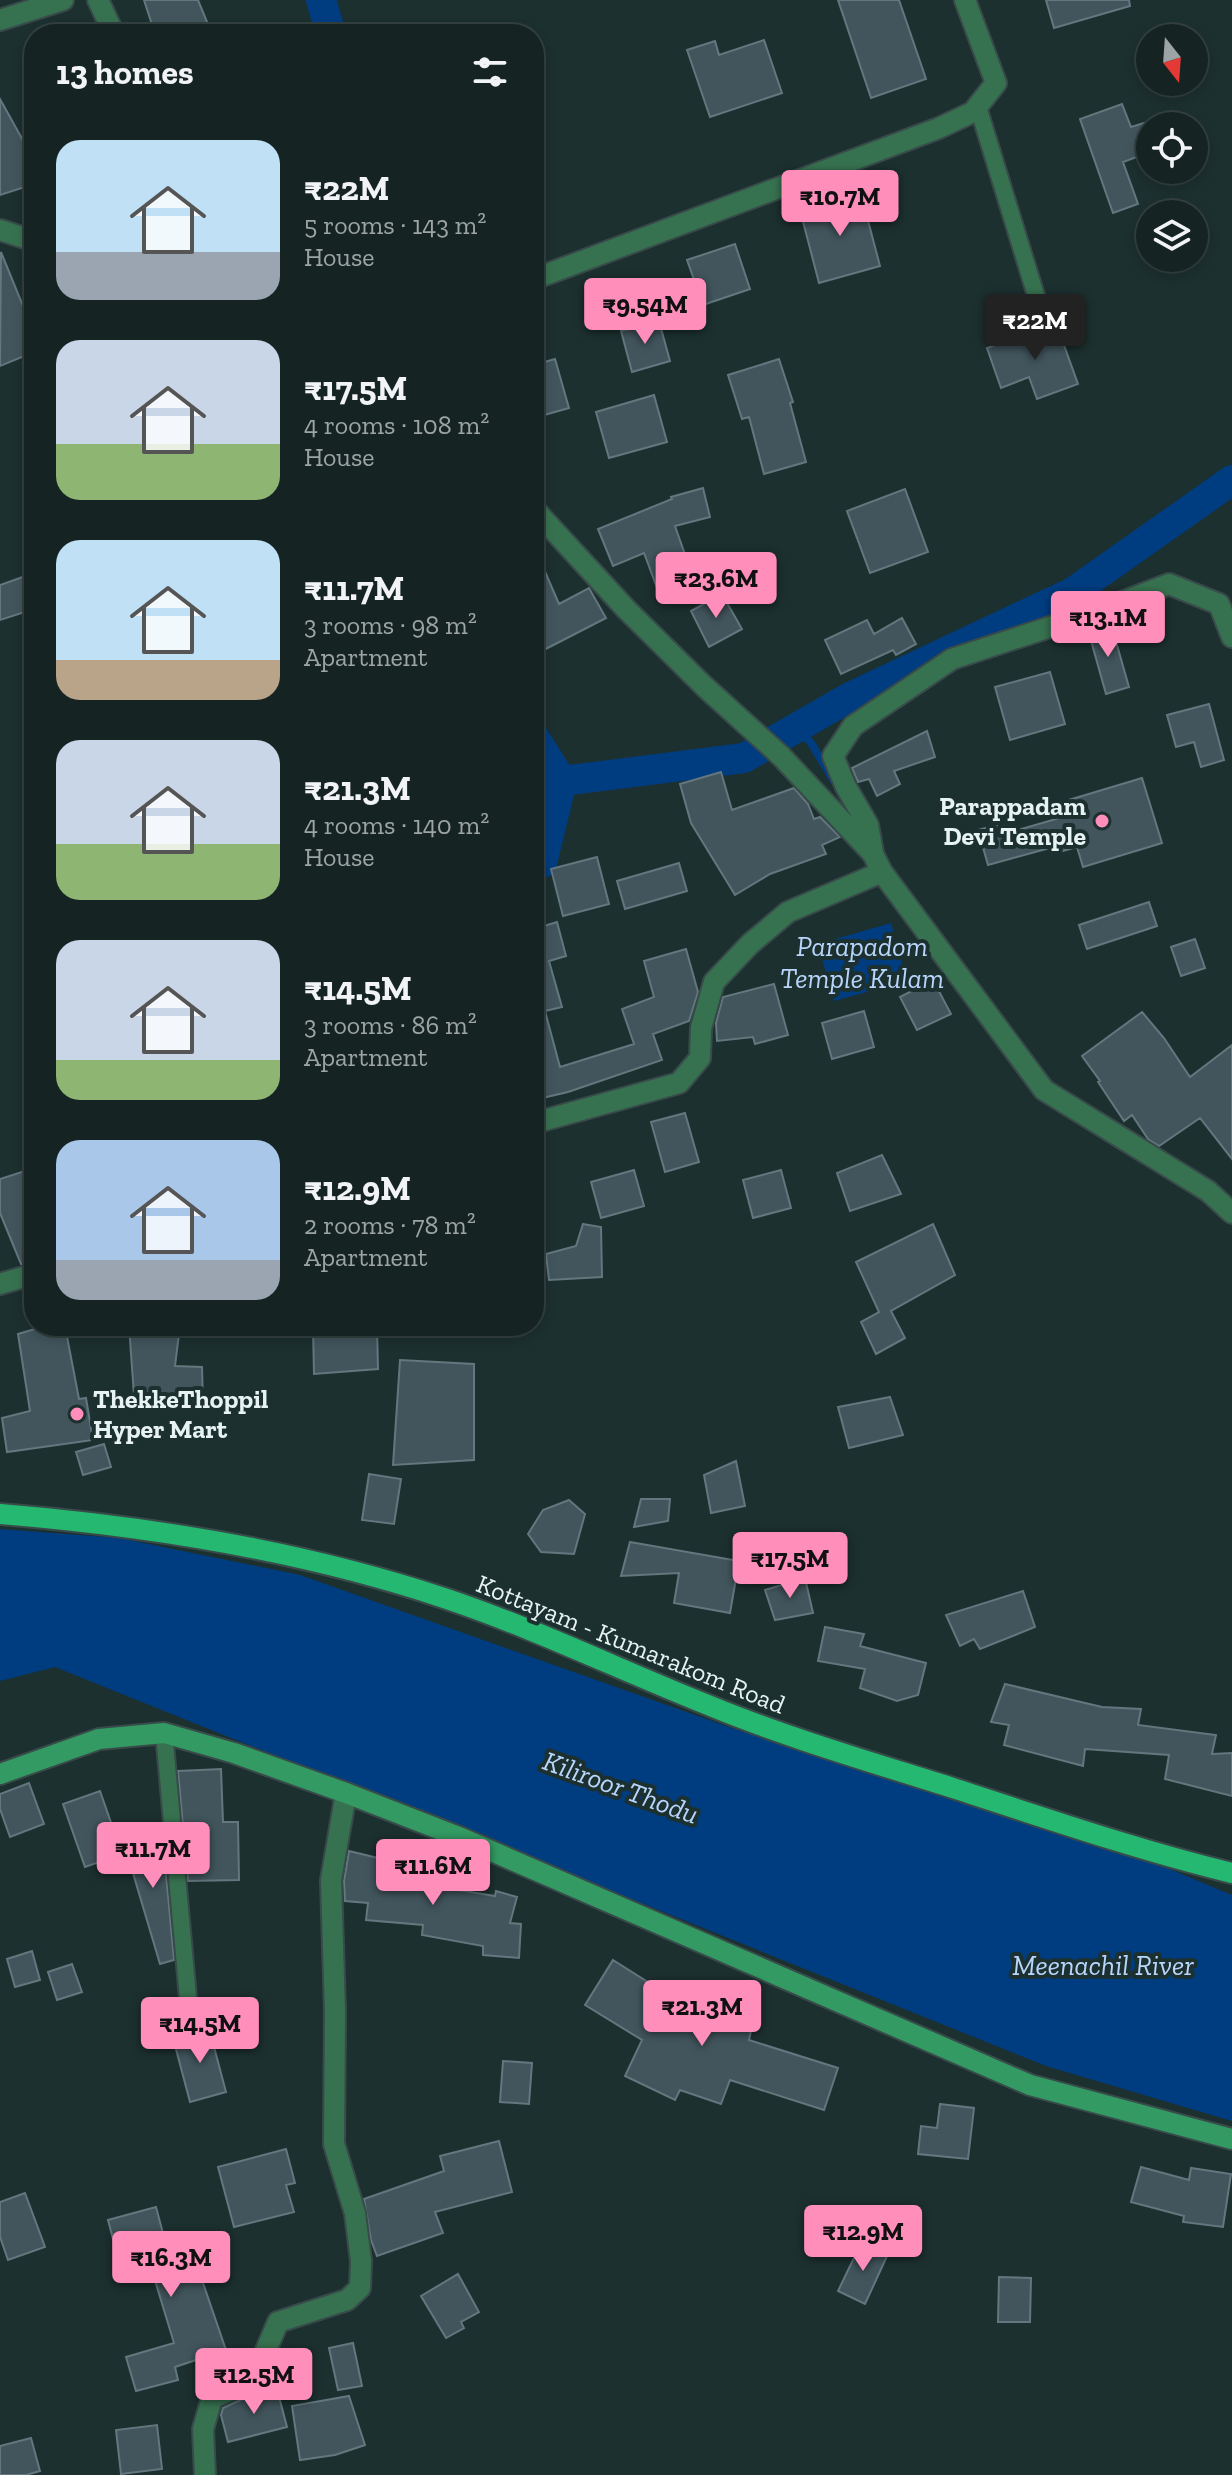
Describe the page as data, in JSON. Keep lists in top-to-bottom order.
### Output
{
  "streets": {
    "main road": ["Kottayam - Kumarakom Road"]
  },
  "water": ["Parapadom Temple Kulam", "Kiliroor Thodu", "Meenachil River"],
  "places": ["Parappadam Devi Temple", "ThekkeThoppil Hyper Mart"],
  "north": "bottom",
  "page": {
    "heading": "13 homes",
    "list": [
      {
        "name": "₹22M",
        "note": "5 rooms · 143 m² · House"
      },
      {
        "name": "₹17.5M",
        "note": "4 rooms · 108 m² · House"
      },
      {
        "name": "₹11.7M",
        "note": "3 rooms · 98 m² · Apartment"
      },
      {
        "name": "₹21.3M",
        "note": "4 rooms · 140 m² · House"
      },
      {
        "name": "₹14.5M",
        "note": "3 rooms · 86 m² · Apartment"
      },
      {
        "name": "₹12.9M",
        "note": "2 rooms · 78 m² · Apartment"
      }
    ],
    "price": [
      "₹10.7M",
      "₹9.54M",
      "₹22M",
      "₹23.6M",
      "₹13.1M",
      "₹17.5M",
      "₹11.7M",
      "₹11.6M",
      "₹21.3M",
      "₹14.5M",
      "₹12.9M",
      "₹16.3M",
      "₹12.5M"
    ]
  }
}
